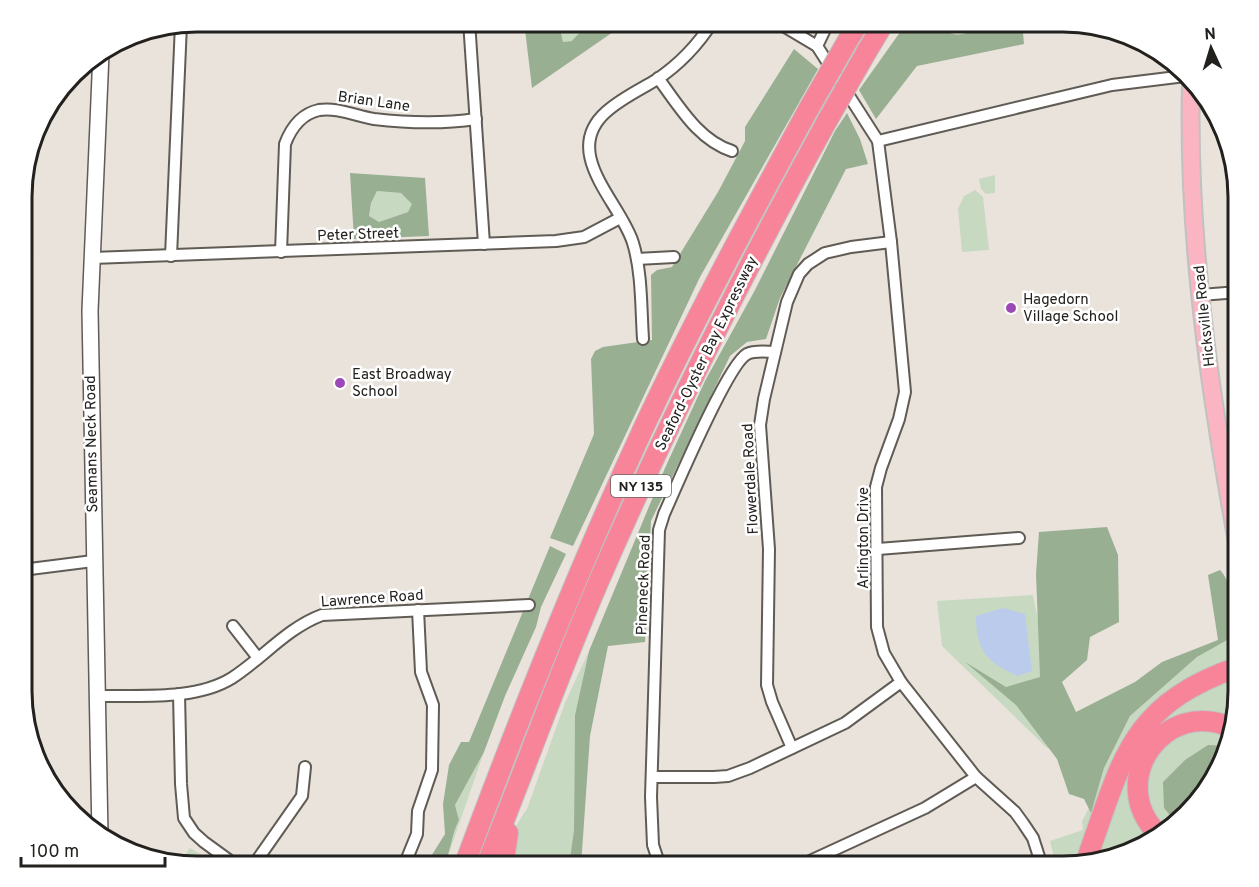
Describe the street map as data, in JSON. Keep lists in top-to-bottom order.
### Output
{
  "streets": {
    "highway": ["Seaford-Oyster Bay Expressway", "NY 135"],
    "main road": ["Hicksville Road", "Seamans Neck Road"],
    "street": [
      "Brian Lane",
      "Peter Street",
      "Flowerdale Road",
      "Arlington Drive",
      "Pineneck Road",
      "Lawrence Road"
    ]
  },
  "crossings": [
    ["Brian Lane", "Peter Street"],
    ["Peter Street", "Seamans Neck Road"],
    ["Seamans Neck Road", "Lawrence Road"],
    ["Flowerdale Road", "Arlington Drive"],
    ["Flowerdale Road", "Pineneck Road"]
  ],
  "places": ["Hagedorn Village School", "East Broadway School"],
  "scale_bar": "100 m",
  "north": "top"
}
